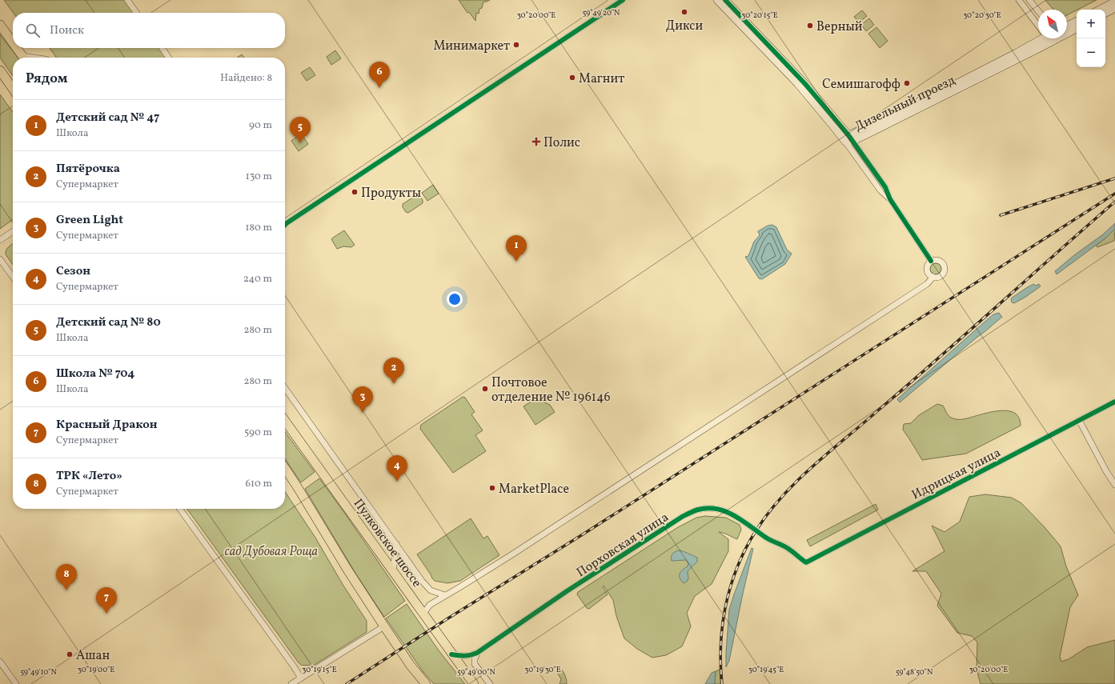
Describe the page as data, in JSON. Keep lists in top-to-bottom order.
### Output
{
  "streets": {
    "main road": ["Пулковское шоссе"],
    "street": ["Дизельный проезд", "Идрицкая улица", "Порховская улица"]
  },
  "crossings": [
    ["Идрицкая улица", "Порховская улица"],
    ["Пулковское шоссе", "Порховская улица"]
  ],
  "parks": ["сад Дубовая Роща"],
  "places": {
    "other": [
      "Дикси",
      "Верный",
      "Минимаркет",
      "Магнит",
      "Семишагофф",
      "Продукты",
      "Почтовое отделение № 196146",
      "MarketPlace",
      "Ашан"
    ],
    "health": ["Полис"]
  },
  "north": "top left",
  "page": {
    "map_buttons": ["+", "−"],
    "search": "Поиск",
    "heading": ["Рядом", "Найдено: 8"],
    "pins": [
      "6",
      "5",
      "1",
      "2",
      "3",
      "4",
      "8",
      "7"
    ],
    "list": [
      {
        "mark": "1",
        "name": "Детский сад № 47",
        "note": "Школа",
        "value": "90 m"
      },
      {
        "mark": "2",
        "name": "Пятёрочка",
        "note": "Супермаркет",
        "value": "130 m"
      },
      {
        "mark": "3",
        "name": "Green Light",
        "note": "Супермаркет",
        "value": "180 m"
      },
      {
        "mark": "4",
        "name": "Сезон",
        "note": "Супермаркет",
        "value": "240 m"
      },
      {
        "mark": "5",
        "name": "Детский сад № 80",
        "note": "Школа",
        "value": "280 m"
      },
      {
        "mark": "6",
        "name": "Школа № 704",
        "note": "Школа",
        "value": "280 m"
      },
      {
        "mark": "7",
        "name": "Красный Дракон",
        "note": "Супермаркет",
        "value": "590 m"
      },
      {
        "mark": "8",
        "name": "ТРК «Лето»",
        "note": "Супермаркет",
        "value": "610 m"
      }
    ]
  },
  "coordinates": [
    "59°49'20\"N",
    "30°20'00\"E",
    "30°20'15\"E",
    "30°20'30\"E",
    "30°19'00\"E",
    "30°19'15\"E",
    "30°19'30\"E",
    "30°19'45\"E",
    "59°49'10\"N",
    "59°49'00\"N",
    "59°48'50\"N"
  ]
}
